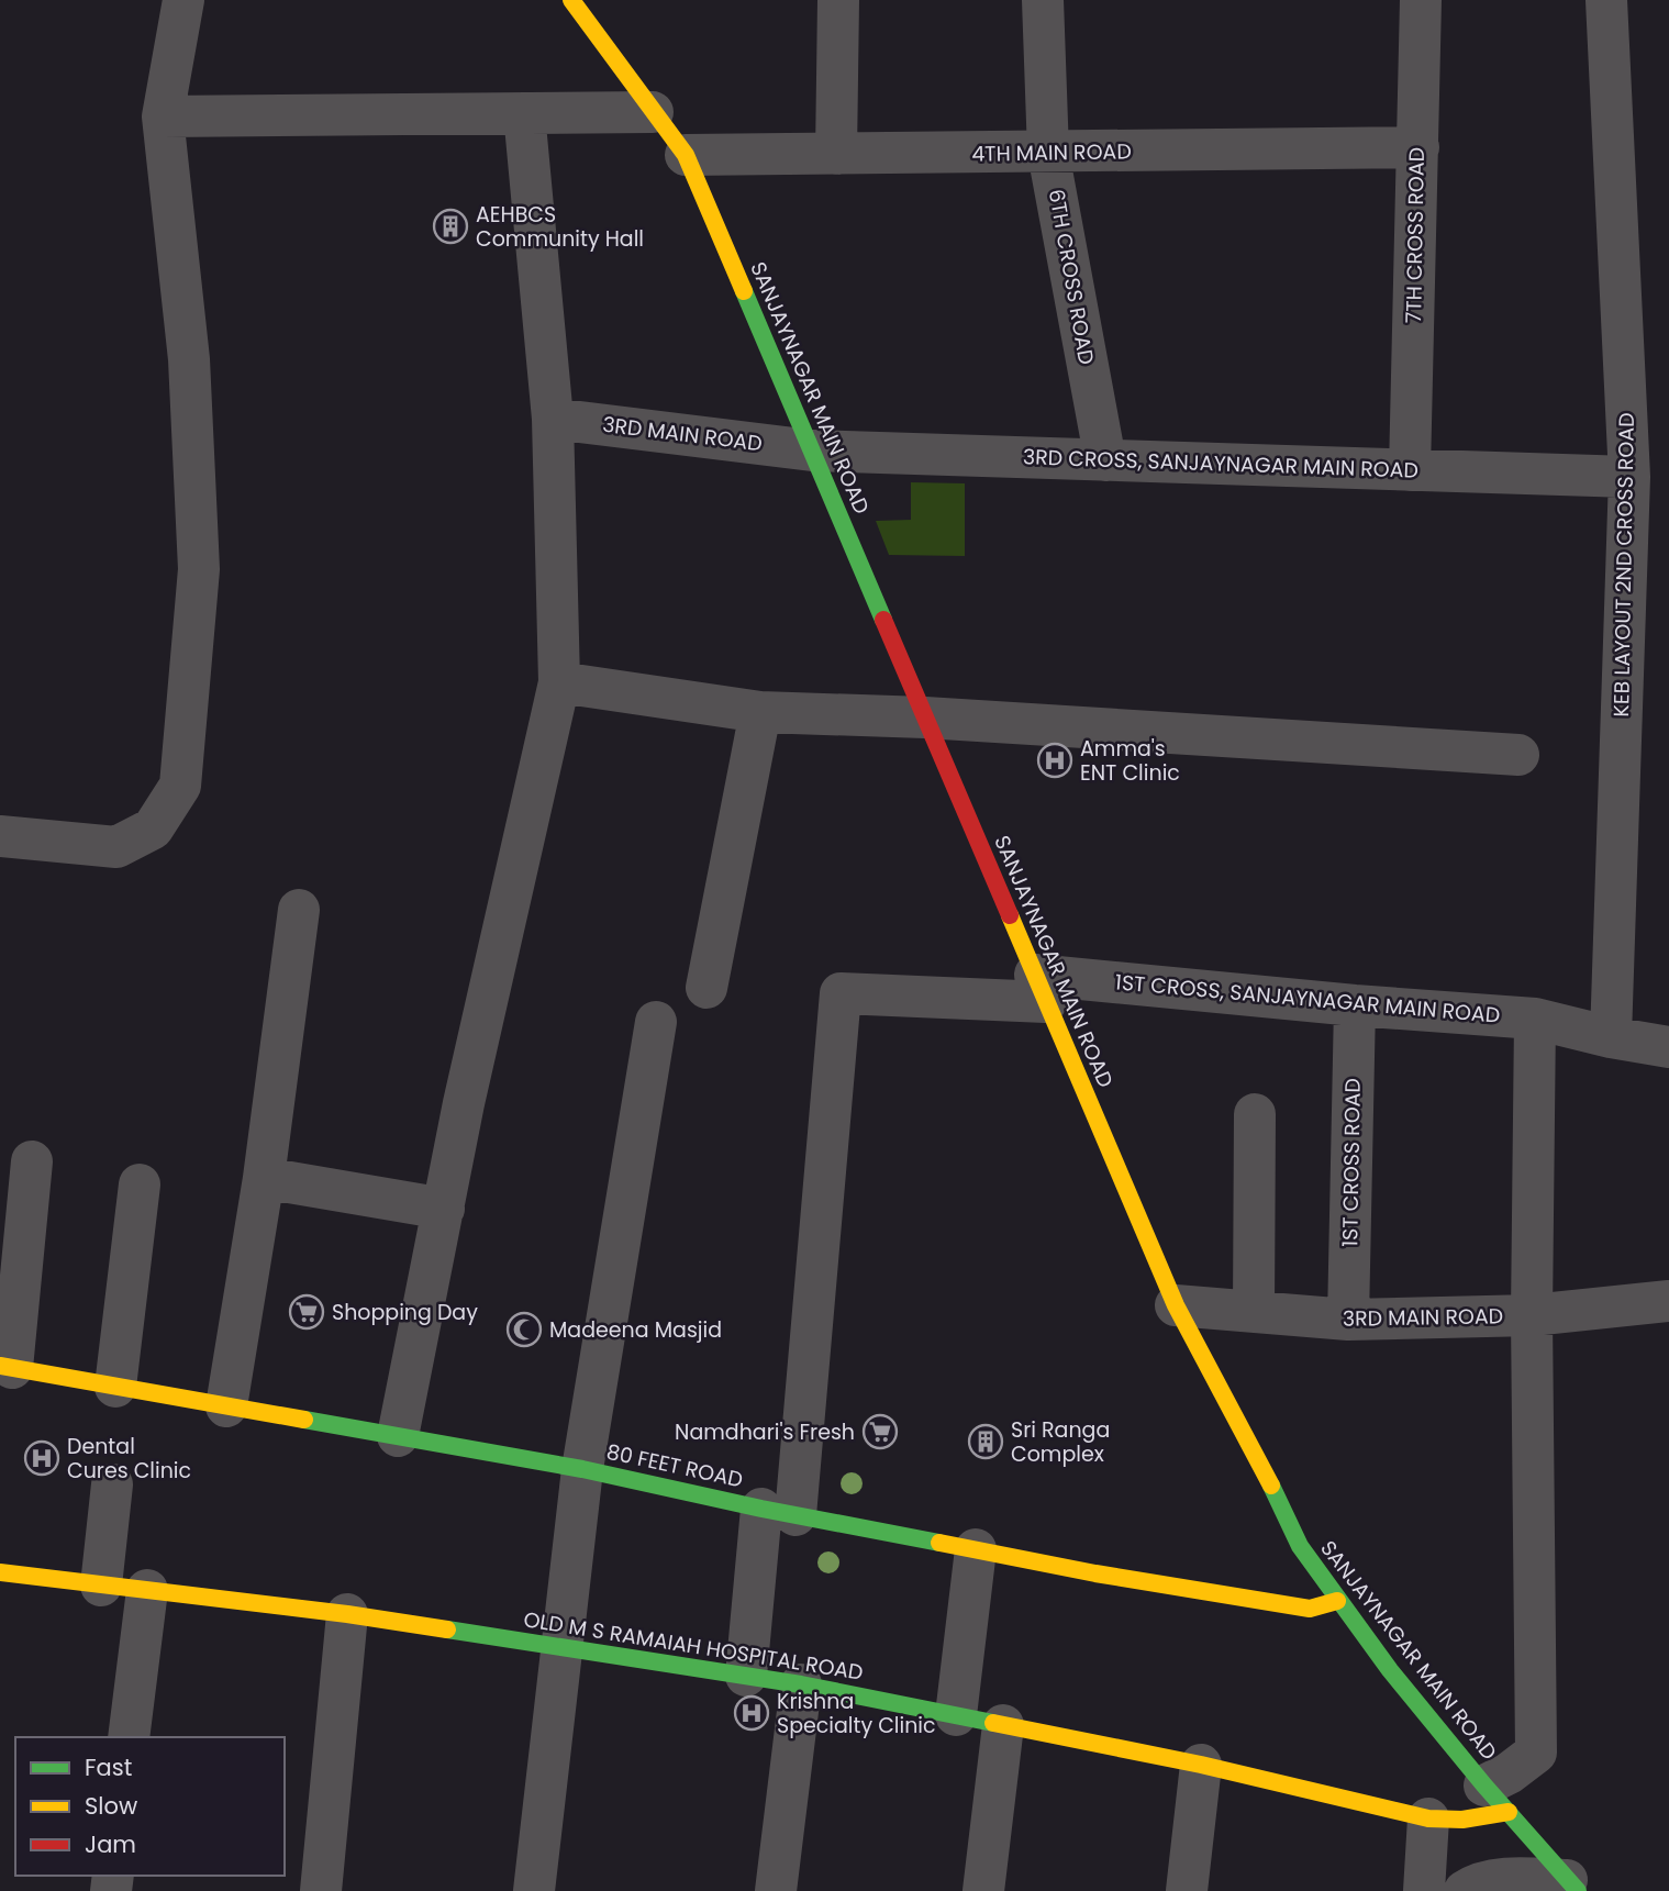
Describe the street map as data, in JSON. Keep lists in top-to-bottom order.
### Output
{
  "streets": {
    "street": [
      "4TH MAIN ROAD",
      "7TH CROSS ROAD",
      "6TH CROSS ROAD",
      "SANJAYNAGAR MAIN ROAD",
      "3RD MAIN ROAD",
      "3RD CROSS, SANJAYNAGAR MAIN ROAD",
      "KEB LAYOUT 2ND CROSS ROAD",
      "1ST CROSS, SANJAYNAGAR MAIN ROAD",
      "1ST CROSS ROAD",
      "80 FEET ROAD",
      "OLD M S RAMAIAH HOSPITAL ROAD"
    ]
  },
  "crossings": [
    ["4TH MAIN ROAD", "7TH CROSS ROAD"],
    ["4TH MAIN ROAD", "6TH CROSS ROAD"],
    ["4TH MAIN ROAD", "SANJAYNAGAR MAIN ROAD"],
    ["7TH CROSS ROAD", "3RD CROSS, SANJAYNAGAR MAIN ROAD"],
    ["6TH CROSS ROAD", "3RD CROSS, SANJAYNAGAR MAIN ROAD"],
    ["SANJAYNAGAR MAIN ROAD", "3RD MAIN ROAD"],
    ["SANJAYNAGAR MAIN ROAD", "3RD CROSS, SANJAYNAGAR MAIN ROAD"],
    ["SANJAYNAGAR MAIN ROAD", "1ST CROSS, SANJAYNAGAR MAIN ROAD"],
    ["SANJAYNAGAR MAIN ROAD", "80 FEET ROAD"],
    ["SANJAYNAGAR MAIN ROAD", "OLD M S RAMAIAH HOSPITAL ROAD"],
    ["3RD MAIN ROAD", "3RD CROSS, SANJAYNAGAR MAIN ROAD"],
    ["3RD MAIN ROAD", "1ST CROSS ROAD"],
    ["3RD CROSS, SANJAYNAGAR MAIN ROAD", "KEB LAYOUT 2ND CROSS ROAD"],
    ["KEB LAYOUT 2ND CROSS ROAD", "1ST CROSS, SANJAYNAGAR MAIN ROAD"],
    ["1ST CROSS, SANJAYNAGAR MAIN ROAD", "1ST CROSS ROAD"],
    ["1ST CROSS, SANJAYNAGAR MAIN ROAD", "80 FEET ROAD"]
  ],
  "places": {
    "building": ["AEHBCS Community Hall", "Sri Ranga Complex"],
    "hospital": ["Amma's ENT Clinic", "Dental Cures Clinic", "Krishna Specialty Clinic"],
    "supermarket": ["Shopping Day", "Namdhari's Fresh"],
    "mosque": ["Madeena Masjid"]
  },
  "legend": ["Fast", "Slow", "Jam"]
}
